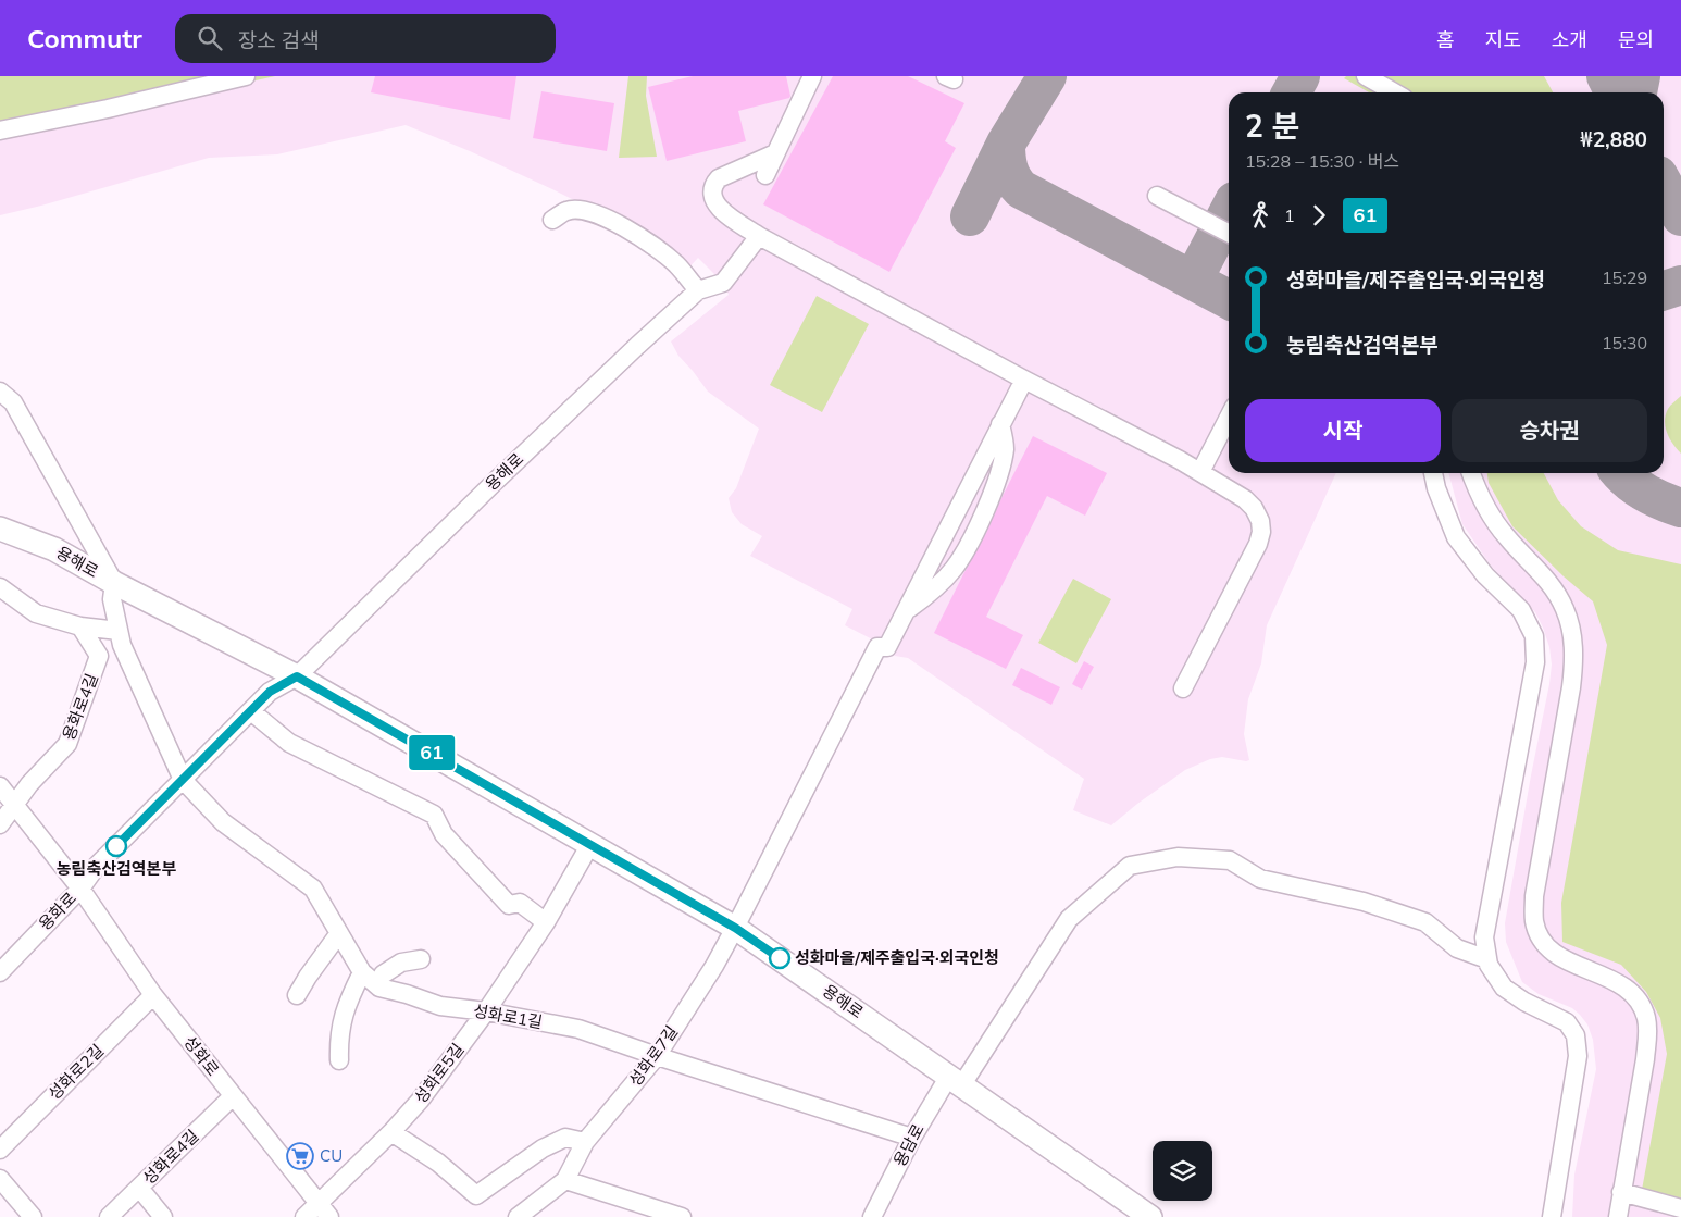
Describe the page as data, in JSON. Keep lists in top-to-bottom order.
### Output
{
  "streets": {
    "main road": ["용해로"],
    "street": [
      "용화로4길",
      "용화로",
      "성화로1길",
      "성화로",
      "성화로7길",
      "성화로2길",
      "성화로5길",
      "용담로",
      "성화로4길"
    ]
  },
  "crossings": [
    ["용해로", "용화로"],
    ["용해로", "성화로7길"],
    ["용해로", "성화로5길"],
    ["용해로", "용담로"],
    ["용화로", "성화로1길"],
    ["용화로", "성화로"],
    ["성화로1길", "성화로7길"],
    ["성화로1길", "성화로5길"],
    ["성화로1길", "용담로"],
    ["성화로", "성화로2길"],
    ["성화로", "성화로5길"],
    ["성화로", "성화로4길"]
  ],
  "places": {
    "other": ["농림축산검역본부", "성화마을/제주출입국·외국인청"],
    "supermarket": ["CU"]
  },
  "lines": ["bus line 61"],
  "page": {
    "header": "Commutr",
    "search": "장소 검색",
    "nav": [
      "홈",
      "지도",
      "소개",
      "문의"
    ],
    "on_map": "61",
    "heading": ["2 분", "15:28 – 15:30 · 버스", "₩2,880"],
    "legs": ["1", "61"],
    "list": [
      {
        "name": "성화마을/제주출입국·외국인청",
        "value": "15:29"
      },
      {
        "name": "농림축산검역본부",
        "value": "15:30"
      }
    ],
    "buttons": ["시작", "승차권"]
  }
}
